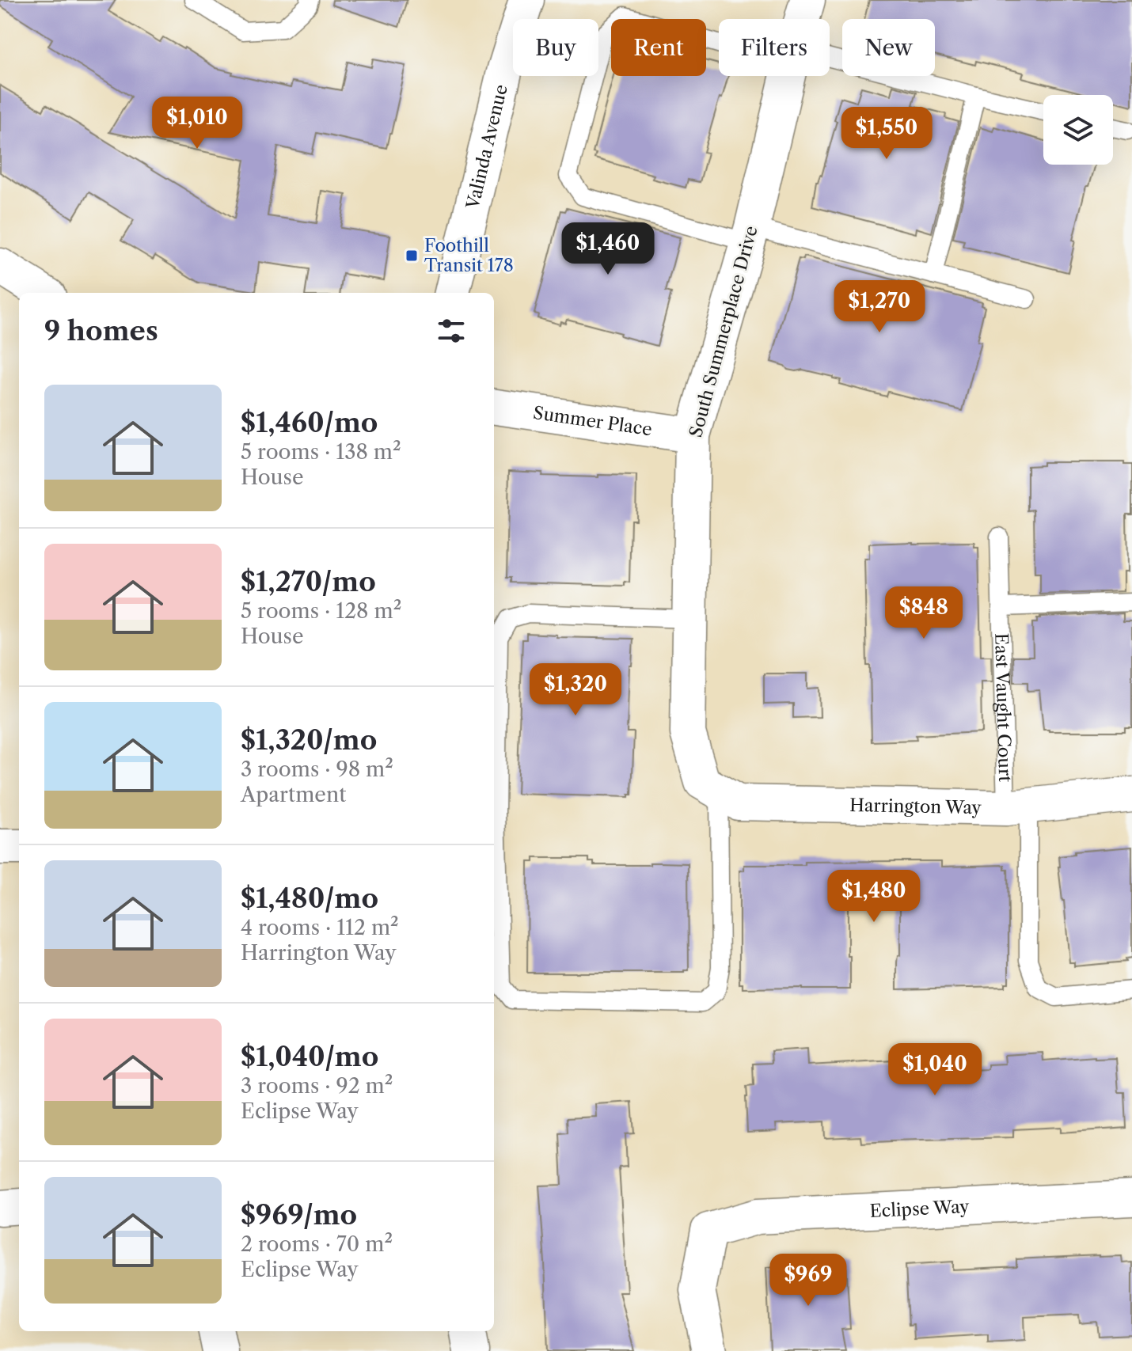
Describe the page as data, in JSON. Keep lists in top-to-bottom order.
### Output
{
  "streets": {
    "street": [
      "Valinda Avenue",
      "South Summerplace Drive",
      "Summer Place",
      "Harrington Way",
      "Eclipse Way"
    ],
    "lane": ["East Vaught Court"]
  },
  "crossings": [
    ["South Summerplace Drive", "Summer Place"],
    ["South Summerplace Drive", "Harrington Way"],
    ["East Vaught Court", "Harrington Way"]
  ],
  "places": {
    "transit": ["Foothill Transit 178"]
  },
  "page": {
    "chip": [
      "Buy",
      "Rent",
      "Filters",
      "New"
    ],
    "price": [
      "$1,010",
      "$1,550",
      "$1,460",
      "$1,270",
      "$848",
      "$1,320",
      "$1,480",
      "$1,040",
      "$969"
    ],
    "heading": "9 homes",
    "list": [
      {
        "name": "$1,460/mo",
        "note": "5 rooms · 138 m² · House"
      },
      {
        "name": "$1,270/mo",
        "note": "5 rooms · 128 m² · House"
      },
      {
        "name": "$1,320/mo",
        "note": "3 rooms · 98 m² · Apartment"
      },
      {
        "name": "$1,480/mo",
        "note": "4 rooms · 112 m² · Harrington Way"
      },
      {
        "name": "$1,040/mo",
        "note": "3 rooms · 92 m² · Eclipse Way"
      },
      {
        "name": "$969/mo",
        "note": "2 rooms · 70 m² · Eclipse Way"
      }
    ]
  }
}
